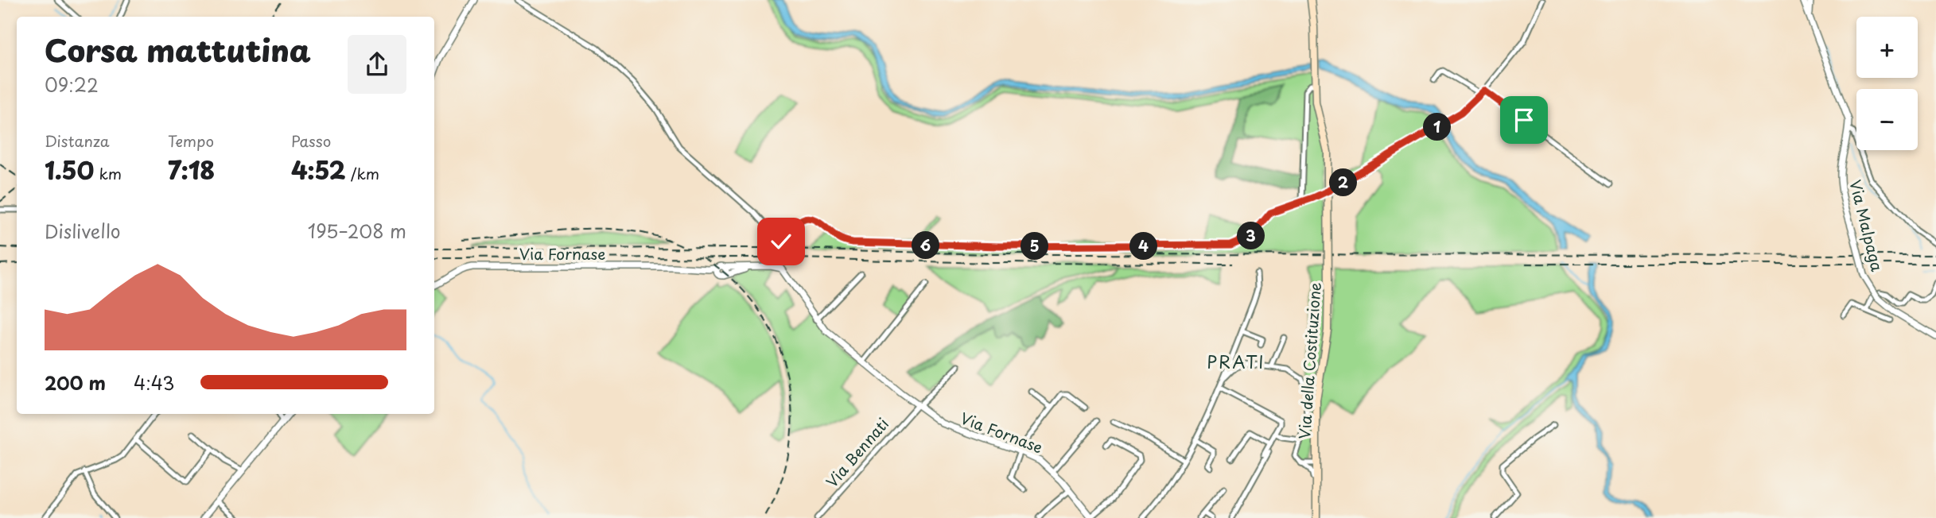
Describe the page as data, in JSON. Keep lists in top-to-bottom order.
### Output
{
  "streets": {
    "main road": ["Via della Costituzione"],
    "street": ["Via Malpaga", "Via Fornase", "Via Bennati"]
  },
  "crossings": [
    ["Via Fornase", "Via Bennati"]
  ],
  "districts": ["PRATI"],
  "page": {
    "map_buttons": ["+", "−"],
    "heading": ["Corsa mattutina", "09:22"],
    "stats": [
      ["Distanza", "1.50 km"],
      ["Tempo", "7:18"],
      ["Passo", "4:52 /km"]
    ],
    "pins": [
      "1",
      "2",
      "3",
      "6",
      "4",
      "5"
    ],
    "chart": ["Dislivello", "195–208 m"],
    "list": [
      {
        "name": "200 m",
        "note": "4:43"
      }
    ]
  }
}
